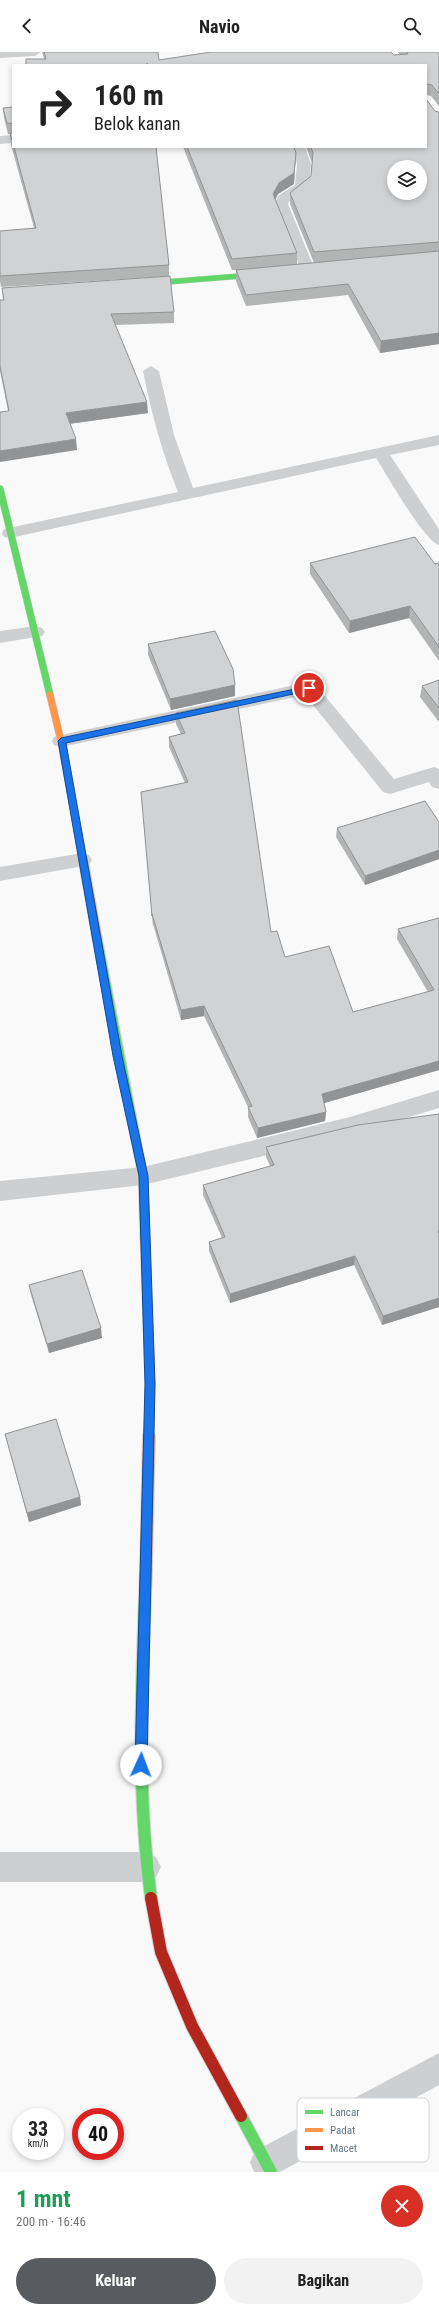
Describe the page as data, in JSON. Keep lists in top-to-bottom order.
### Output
{
  "legend": ["Lancar", "Padat", "Macet"],
  "page": {
    "header": "Navio",
    "turn": ["160 m", "Belok kanan"],
    "speed": "33 km/h",
    "limit": "40",
    "heading": ["1 mnt", "200 m · 16:46"],
    "buttons": ["Keluar", "Bagikan"]
  }
}
